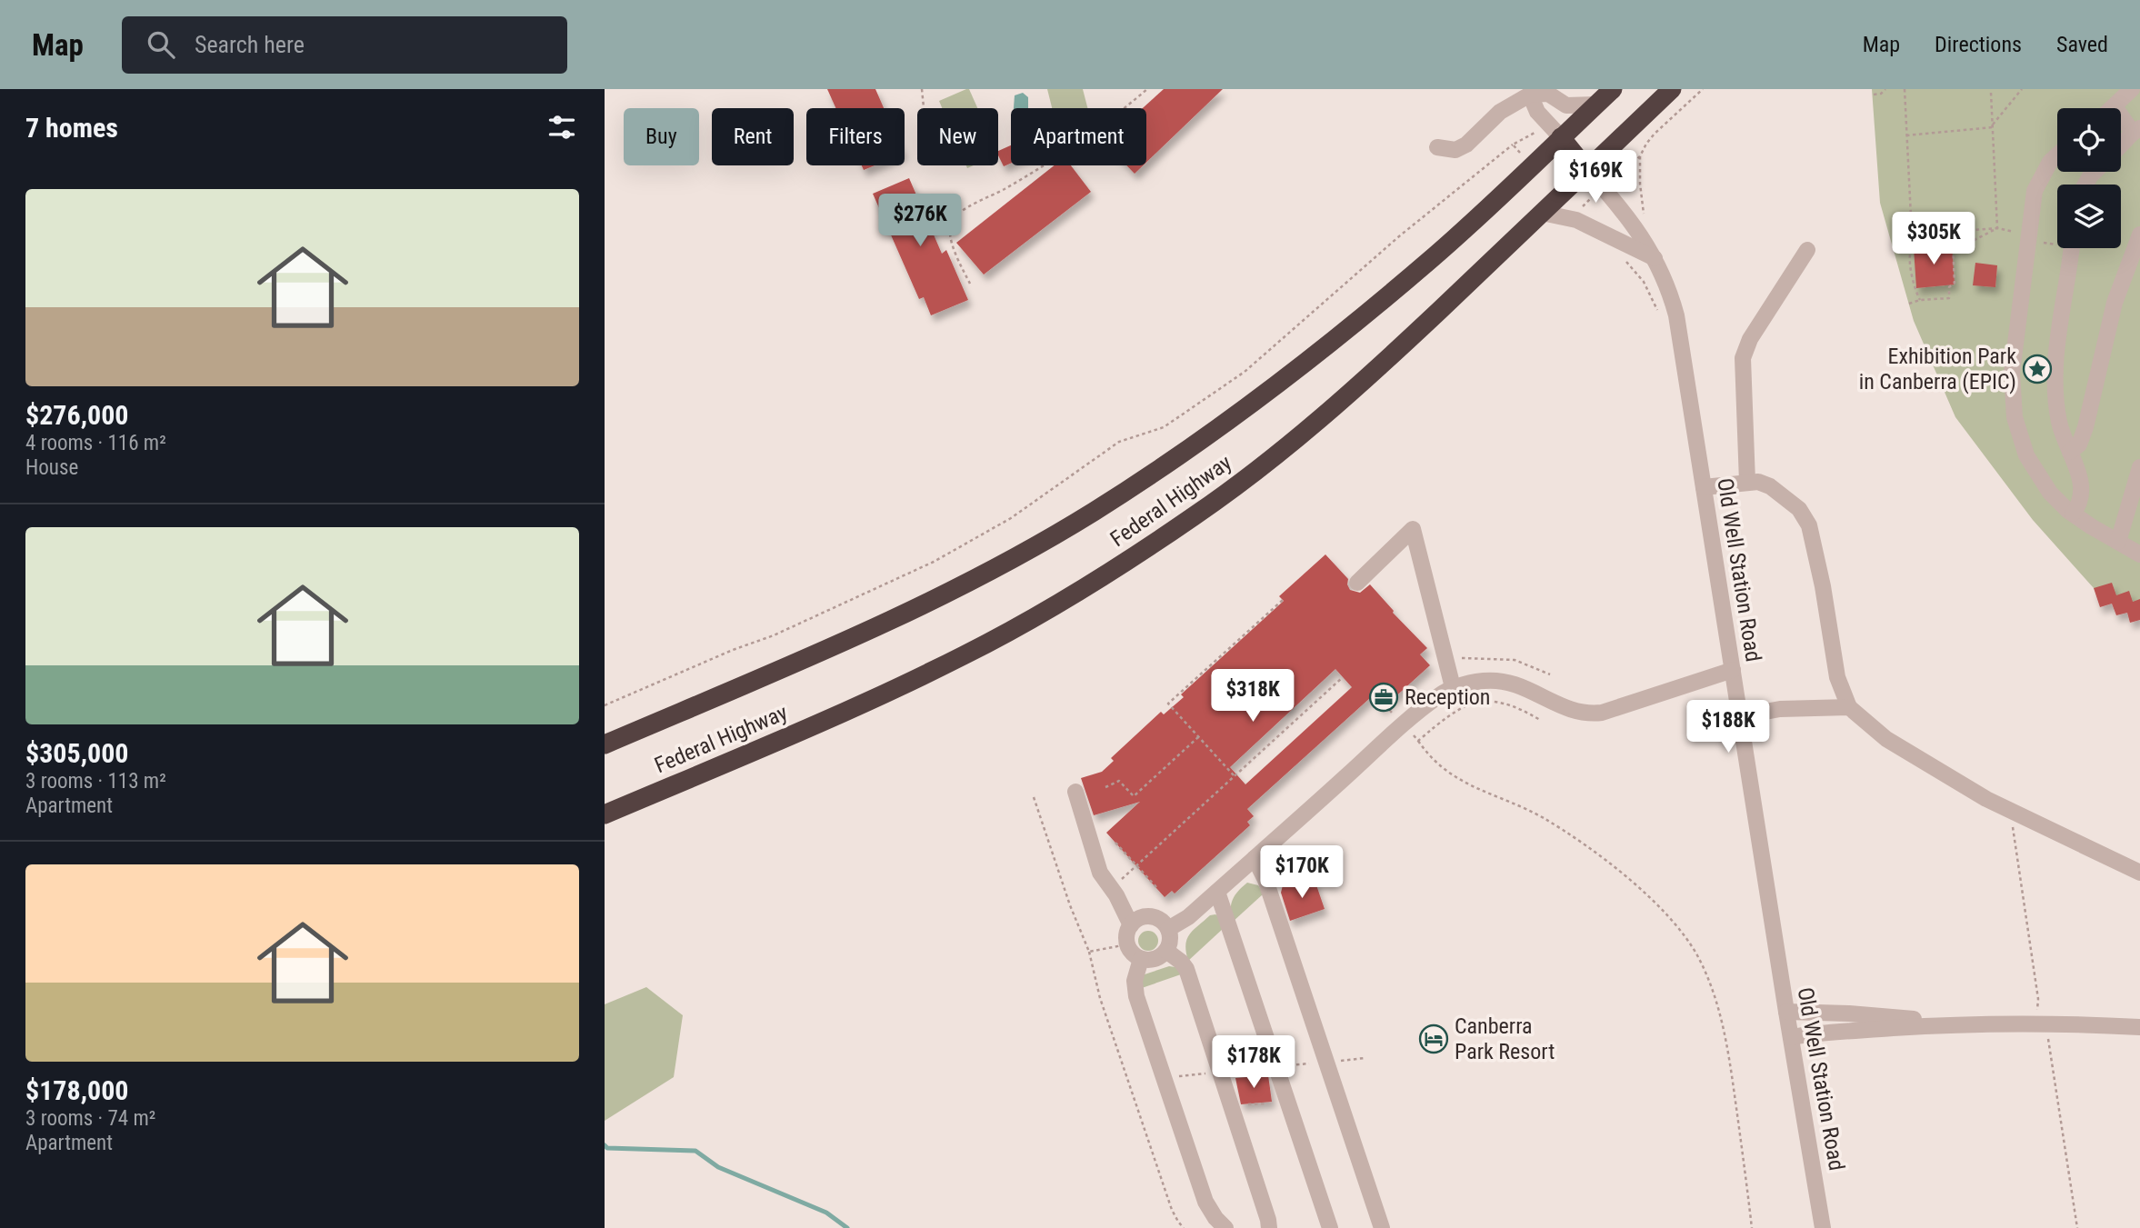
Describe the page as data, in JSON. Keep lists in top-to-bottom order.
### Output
{
  "streets": {
    "highway": ["Federal Highway"],
    "street": ["Old Well Station Road"]
  },
  "crossings": [
    ["Federal Highway", "Old Well Station Road"]
  ],
  "places": {
    "place": ["Exhibition Park in Canberra (EPIC)"],
    "office": ["Reception"],
    "hotel": ["Canberra Park Resort"]
  },
  "page": {
    "header": "Map",
    "search": "Search here",
    "nav": ["Map", "Directions", "Saved"],
    "heading": "7 homes",
    "chip": [
      "Buy",
      "Rent",
      "Filters",
      "New",
      "Apartment"
    ],
    "price": [
      "$169K",
      "$276K",
      "$305K",
      "$318K",
      "$188K",
      "$170K",
      "$178K"
    ],
    "list": [
      {
        "name": "$276,000",
        "note": "4 rooms · 116 m² · House"
      },
      {
        "name": "$305,000",
        "note": "3 rooms · 113 m² · Apartment"
      },
      {
        "name": "$178,000",
        "note": "3 rooms · 74 m² · Apartment"
      }
    ]
  }
}
